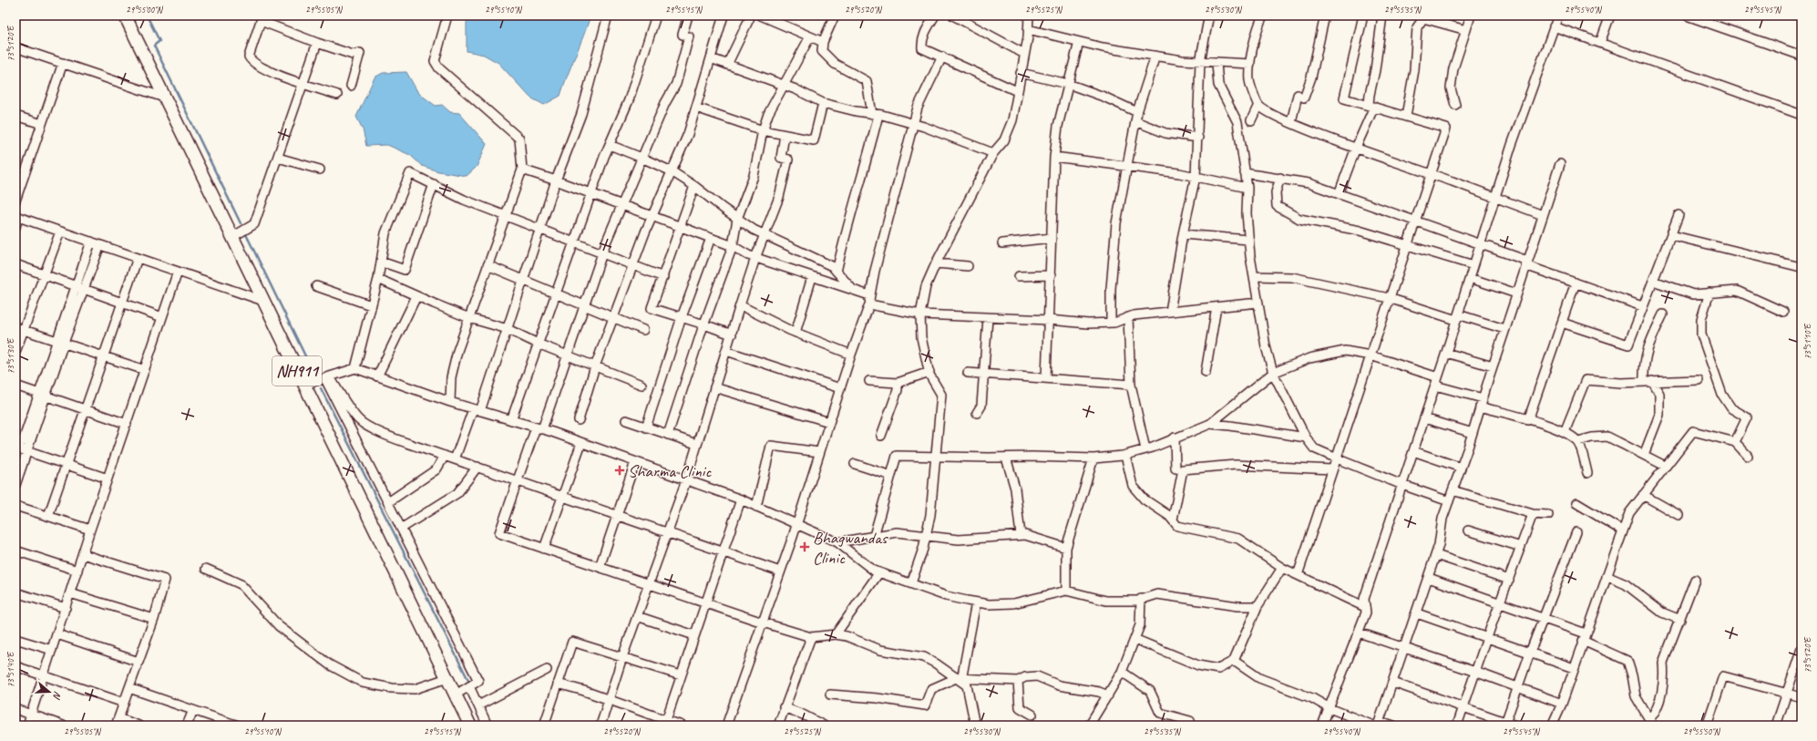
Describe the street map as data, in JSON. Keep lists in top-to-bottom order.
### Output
{
  "streets": {
    "highway": ["NH911"]
  },
  "places": {
    "health": ["Sharma Clinic", "Bhagwandas Clinic"]
  },
  "north": "right",
  "coordinates": [
    "29°55'00\"N",
    "29°55'05\"N",
    "29°55'10\"N",
    "29°55'15\"N",
    "29°55'20\"N",
    "29°55'25\"N",
    "29°55'30\"N",
    "29°55'35\"N",
    "29°55'40\"N",
    "29°55'45\"N",
    "73°51'20\"E",
    "73°51'10\"E",
    "73°51'30\"E",
    "73°51'40\"E",
    "29°55'50\"N"
  ]
}
